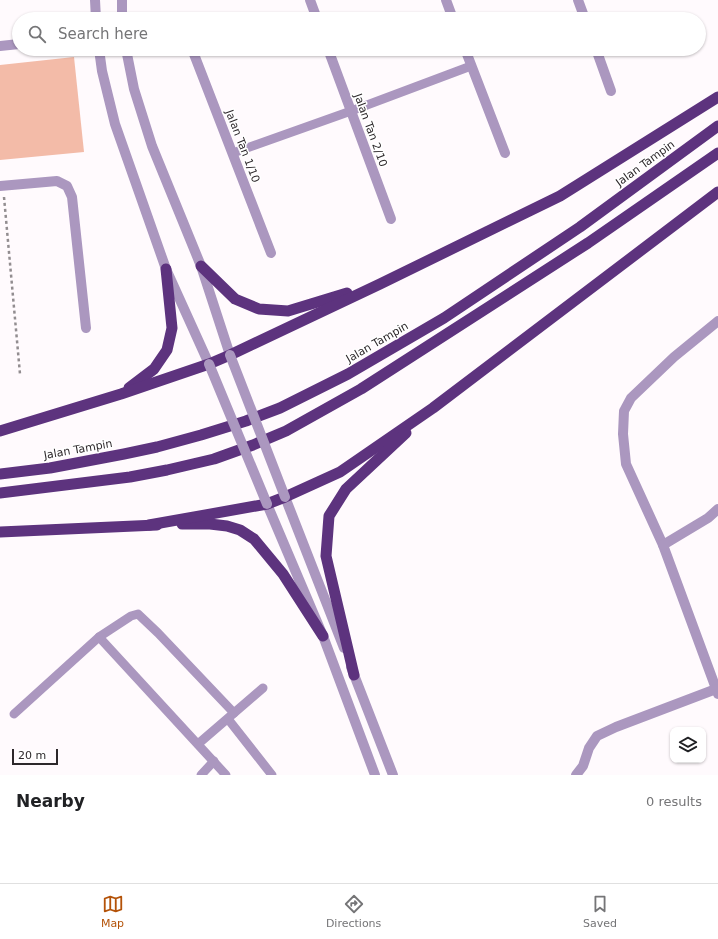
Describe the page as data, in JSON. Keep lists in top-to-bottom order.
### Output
{
  "streets": {
    "highway": ["Jalan Tampin"],
    "street": ["Jalan Tan 2/10", "Jalan Tan 1/10"]
  },
  "scale_bar": "20 m",
  "page": {
    "search": "Search here",
    "scale": "20 m",
    "heading": ["Nearby", "0 results"],
    "nav": ["Map", "Directions", "Saved"]
  }
}
